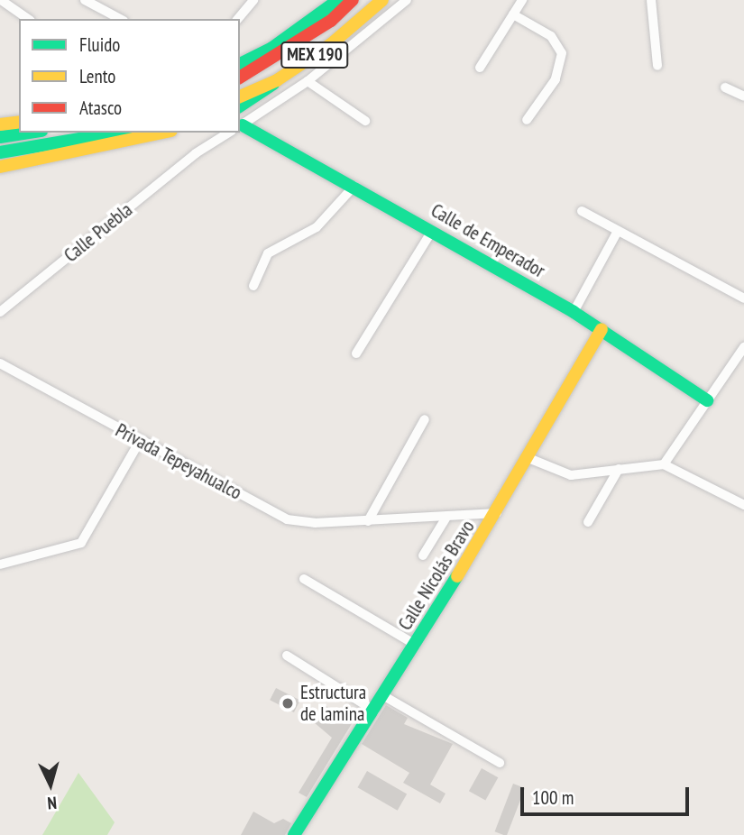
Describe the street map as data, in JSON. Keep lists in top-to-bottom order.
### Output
{
  "streets": {
    "street": [
      "MEX 190",
      "Calle Puebla",
      "Calle de Emperador",
      "Privada Tepeyahualco",
      "Calle Nicolás Bravo"
    ]
  },
  "crossings": [
    ["Calle de Emperador", "Calle Nicolás Bravo"],
    ["Privada Tepeyahualco", "Calle Nicolás Bravo"]
  ],
  "places": ["Estructura de lamina"],
  "legend": ["Fluido", "Lento", "Atasco"],
  "scale_bar": "100 m",
  "north": "bottom"
}
